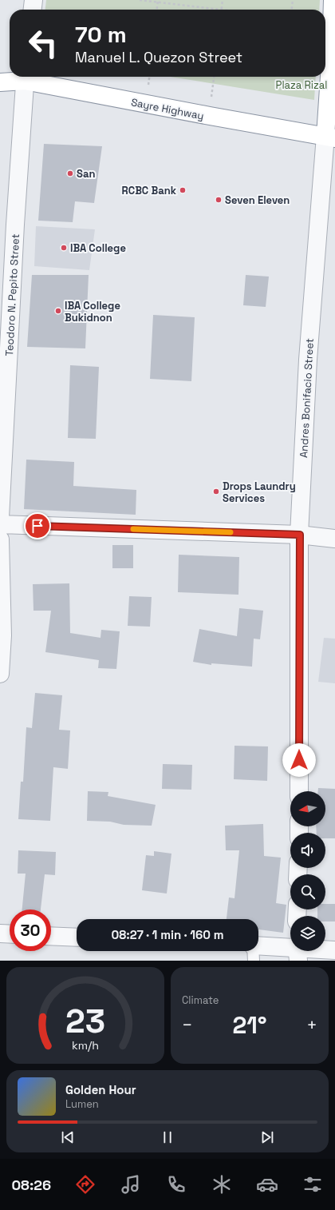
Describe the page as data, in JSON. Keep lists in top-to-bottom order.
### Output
{
  "streets": {
    "highway": ["Sayre Highway", "Andres Bonifacio Street"],
    "street": ["Teodoro N. Pepito Street"]
  },
  "crossings": [
    ["Sayre Highway", "Teodoro N. Pepito Street"],
    ["Sayre Highway", "Andres Bonifacio Street"]
  ],
  "parks": ["Plaza Rizal"],
  "places": [
    "San",
    "RCBC Bank",
    "Seven Eleven",
    "IBA College",
    "IBA College Bukidnon",
    "Drops Laundry Services"
  ],
  "north": "left",
  "page": {
    "turn": ["70 m", "Manuel L. Quezon Street"],
    "limit": "30",
    "trip": "08:27 · 1 min · 160 m",
    "tile": "Climate",
    "heat": ["−", "21°", "+"],
    "song": ["Golden Hour", "Lumen"],
    "tabs": "08:26",
    "gauge": ["23", "km/h"]
  }
}
